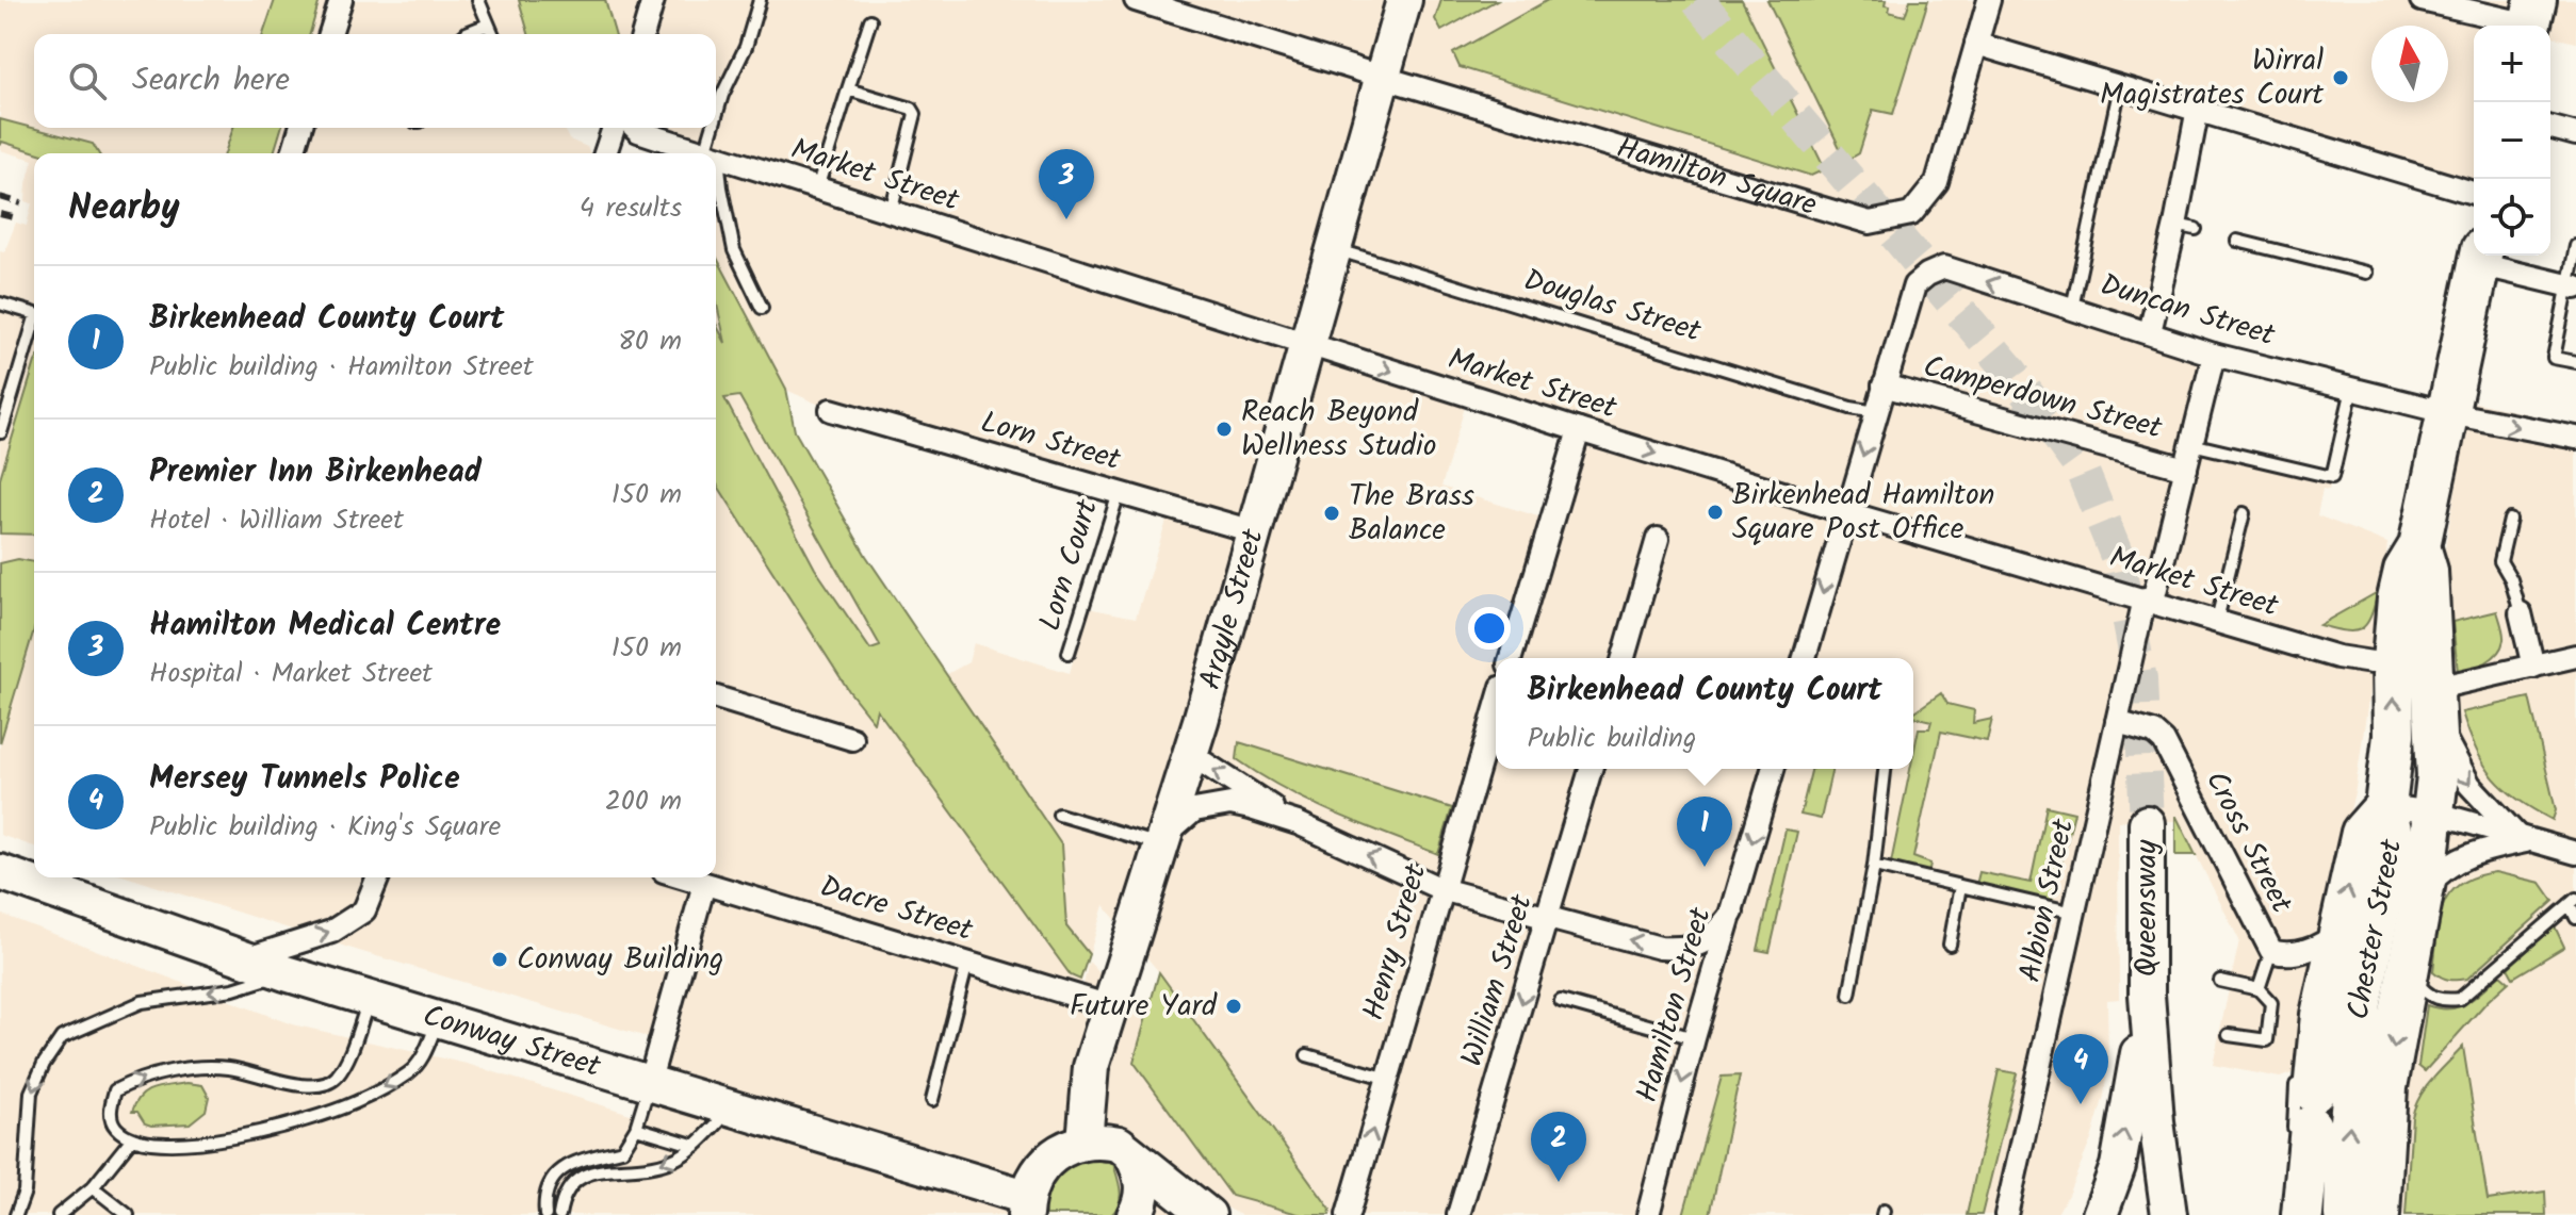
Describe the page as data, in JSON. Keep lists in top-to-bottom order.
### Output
{
  "streets": {
    "highway": ["Chester Street"],
    "main road": ["Argyle Street", "Queensway", "Conway Street"],
    "street": [
      "Market Street",
      "Hamilton Square",
      "Duncan Street",
      "Camperdown Street",
      "Lorn Street",
      "Cross Street",
      "Albion Street",
      "Dacre Street",
      "Henry Street",
      "William Street",
      "Hamilton Street"
    ],
    "lane": ["Douglas Street", "Lorn Court"]
  },
  "crossings": [
    ["Market Street", "Argyle Street"],
    ["Market Street", "Albion Street"],
    ["Market Street", "Chester Street"],
    ["Hamilton Square", "Argyle Street"],
    ["Douglas Street", "Argyle Street"],
    ["Duncan Street", "Camperdown Street"],
    ["Duncan Street", "Albion Street"],
    ["Duncan Street", "Chester Street"],
    ["Camperdown Street", "Albion Street"],
    ["Lorn Street", "Lorn Court"],
    ["Lorn Street", "Argyle Street"],
    ["Argyle Street", "Dacre Street"],
    ["Cross Street", "Albion Street"]
  ],
  "one_way": ["William Street", "Hamilton Street"],
  "places": [
    "Wirral Magistrates Court",
    "Reach Beyond Wellness Studio",
    "Birkenhead Hamilton Square Post Office",
    "The Brass Balance",
    "Conway Building",
    "Future Yard"
  ],
  "north": "top",
  "page": {
    "map_buttons": ["+", "−"],
    "search": "Search here",
    "pins": [
      "3",
      "1",
      "4",
      "2"
    ],
    "heading": ["Nearby", "4 results"],
    "list": [
      {
        "mark": "1",
        "name": "Birkenhead County Court",
        "note": "Public building · Hamilton Street",
        "value": "80 m"
      },
      {
        "mark": "2",
        "name": "Premier Inn Birkenhead",
        "note": "Hotel · William Street",
        "value": "150 m"
      },
      {
        "mark": "3",
        "name": "Hamilton Medical Centre",
        "note": "Hospital · Market Street",
        "value": "150 m"
      },
      {
        "mark": "4",
        "name": "Mersey Tunnels Police",
        "note": "Public building · King's Square",
        "value": "200 m"
      }
    ],
    "popup": ["Birkenhead County Court", "Public building"]
  }
}
